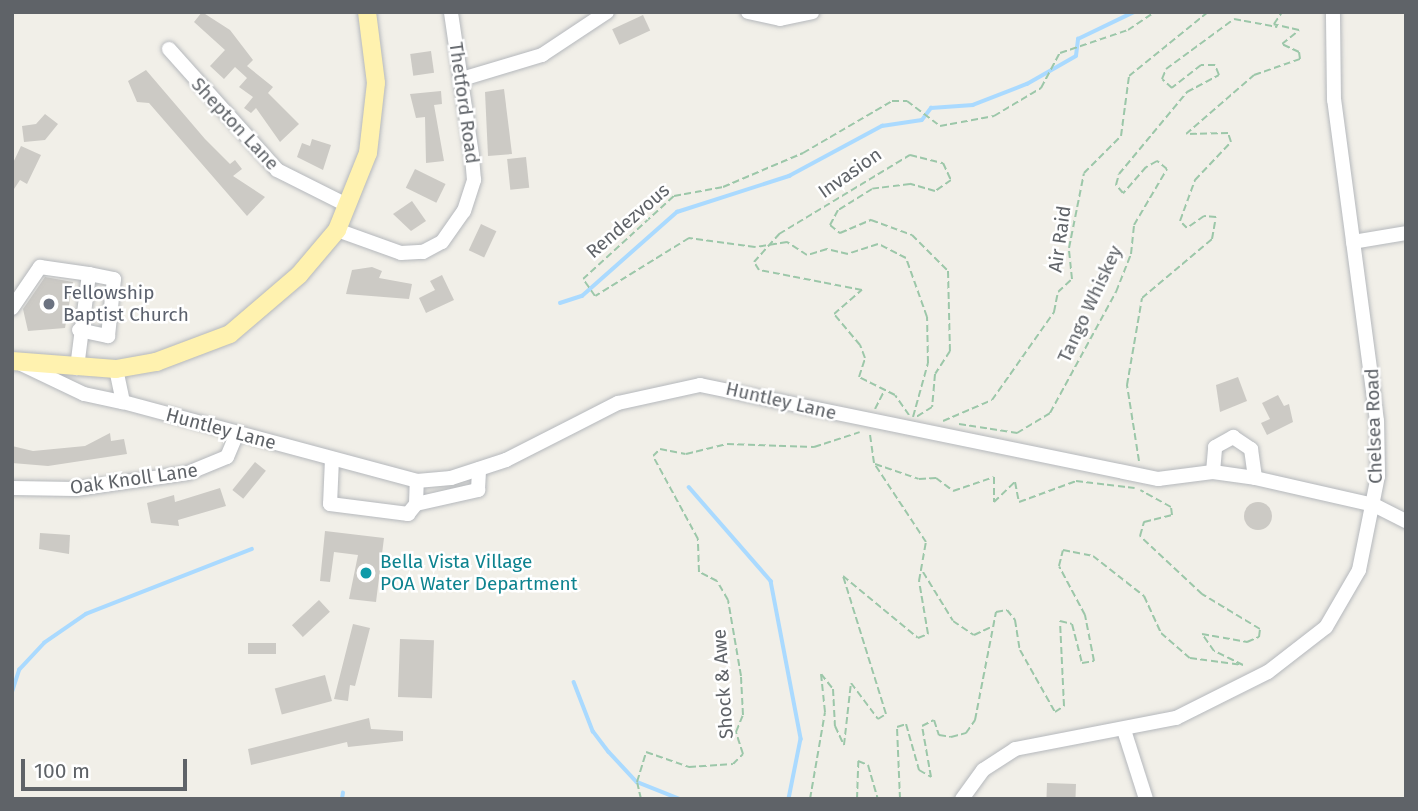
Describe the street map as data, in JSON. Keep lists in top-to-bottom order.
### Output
{
  "streets": {
    "street": [
      "Thetford Road",
      "Shepton Lane",
      "Huntley Lane",
      "Chelsea Road",
      "Oak Knoll Lane"
    ],
    "path": [
      "Invasion",
      "Rendezvous",
      "Air Raid",
      "Tango Whiskey",
      "Shock & Awe"
    ]
  },
  "crossings": [
    ["Invasion", "Rendezvous"],
    ["Air Raid", "Tango Whiskey"],
    ["Huntley Lane", "Chelsea Road"],
    ["Huntley Lane", "Oak Knoll Lane"]
  ],
  "places": ["Fellowship Baptist Church", "Bella Vista Village POA Water Department"],
  "scale_bar": "100 m"
}
